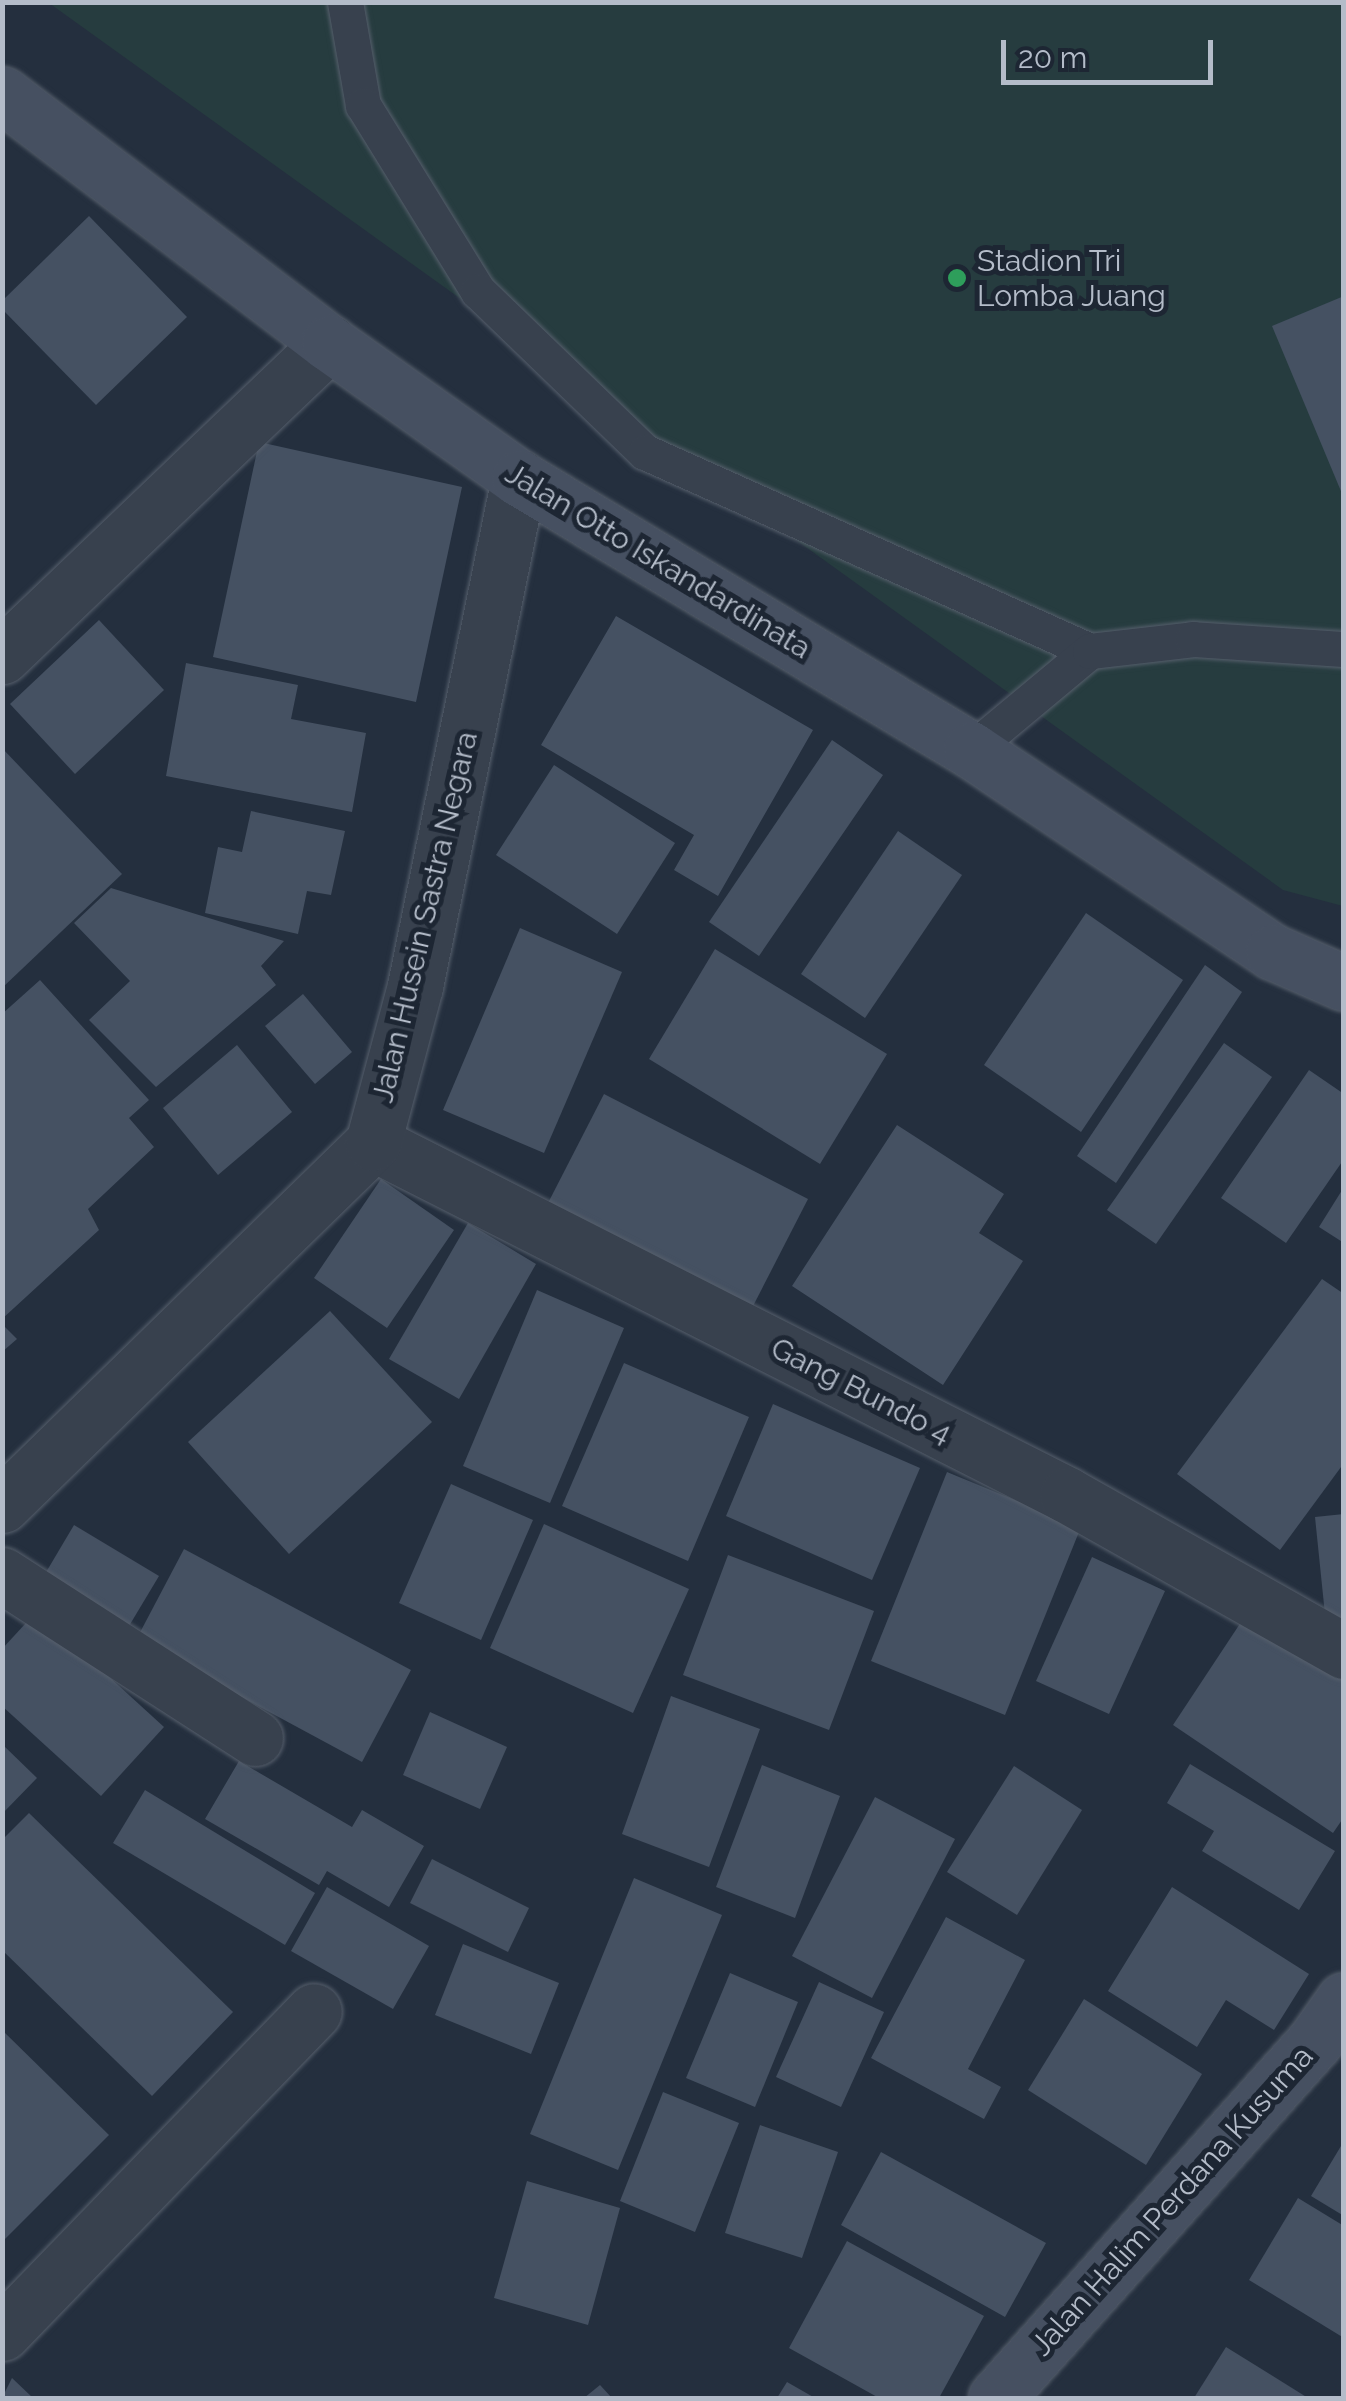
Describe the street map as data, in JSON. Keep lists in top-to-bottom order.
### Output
{
  "streets": {
    "street": [
      "Jalan Otto Iskandardinata",
      "Jalan Husein Sastra Negara",
      "Gang Bundo 4",
      "Jalan Halim Perdana Kusuma"
    ]
  },
  "crossings": [
    ["Jalan Otto Iskandardinata", "Jalan Husein Sastra Negara"],
    ["Jalan Husein Sastra Negara", "Gang Bundo 4"]
  ],
  "places": ["Stadion Tri Lomba Juang"],
  "scale_bar": "20 m"
}
